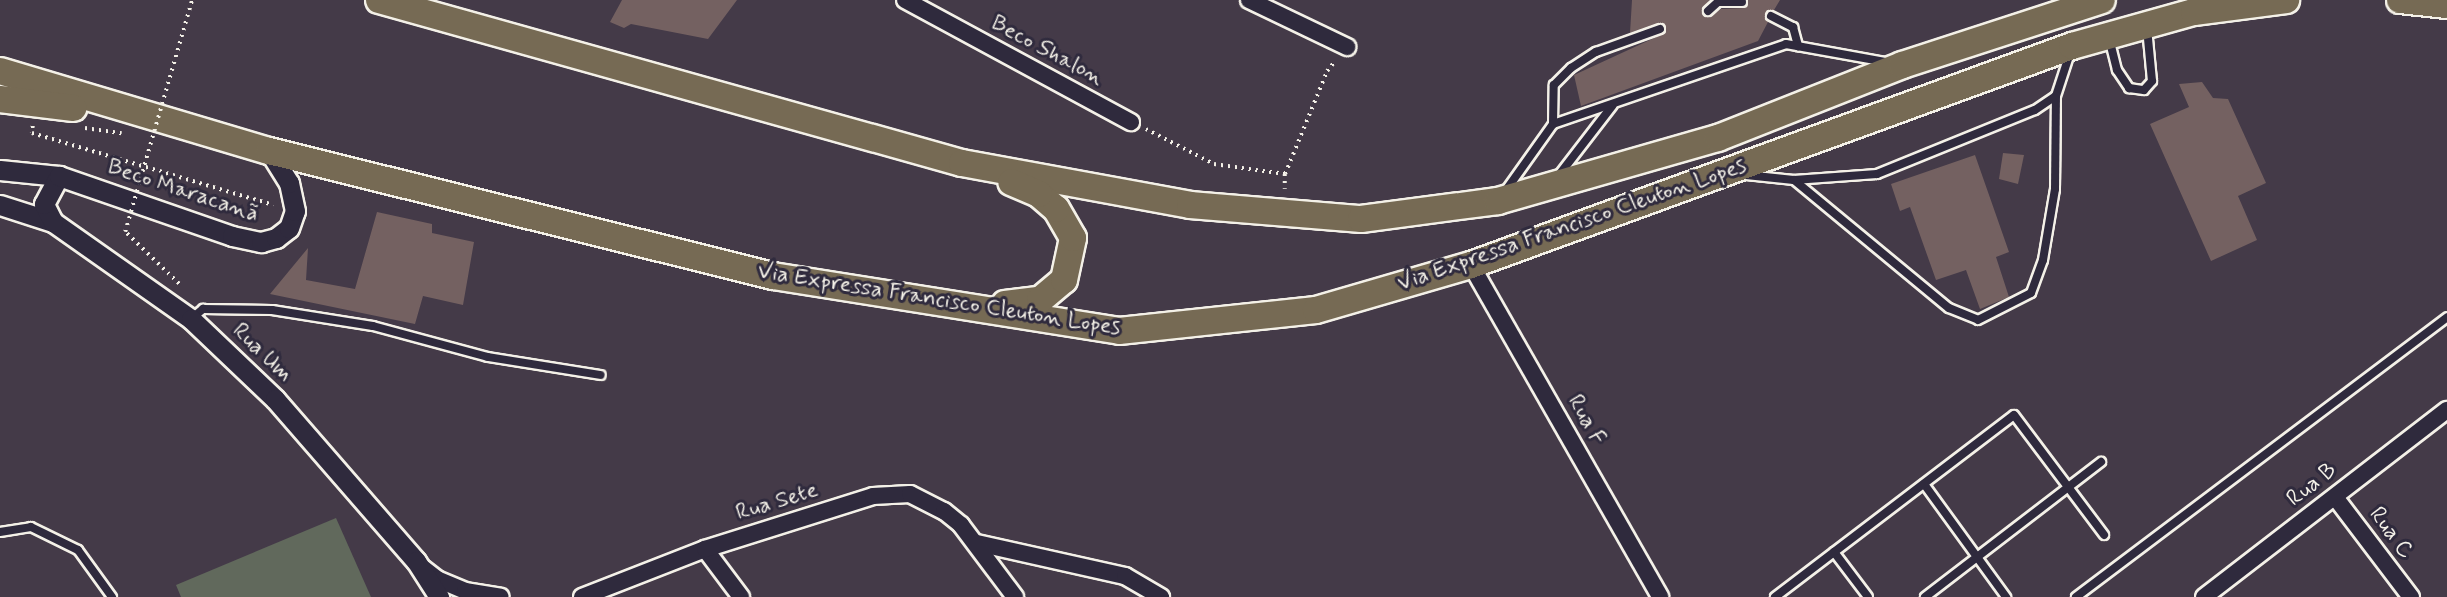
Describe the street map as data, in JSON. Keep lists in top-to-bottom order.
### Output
{
  "streets": {
    "highway": ["Via Expressa Francisco Cleuton Lopes"],
    "street": [
      "Beco Shalon",
      "Beco Maracanã",
      "Rua Um",
      "Rua F",
      "Rua B",
      "Rua Sete",
      "Rua C"
    ]
  },
  "crossings": [
    ["Via Expressa Francisco Cleuton Lopes", "Rua F"],
    ["Rua B", "Rua C"]
  ]
}
